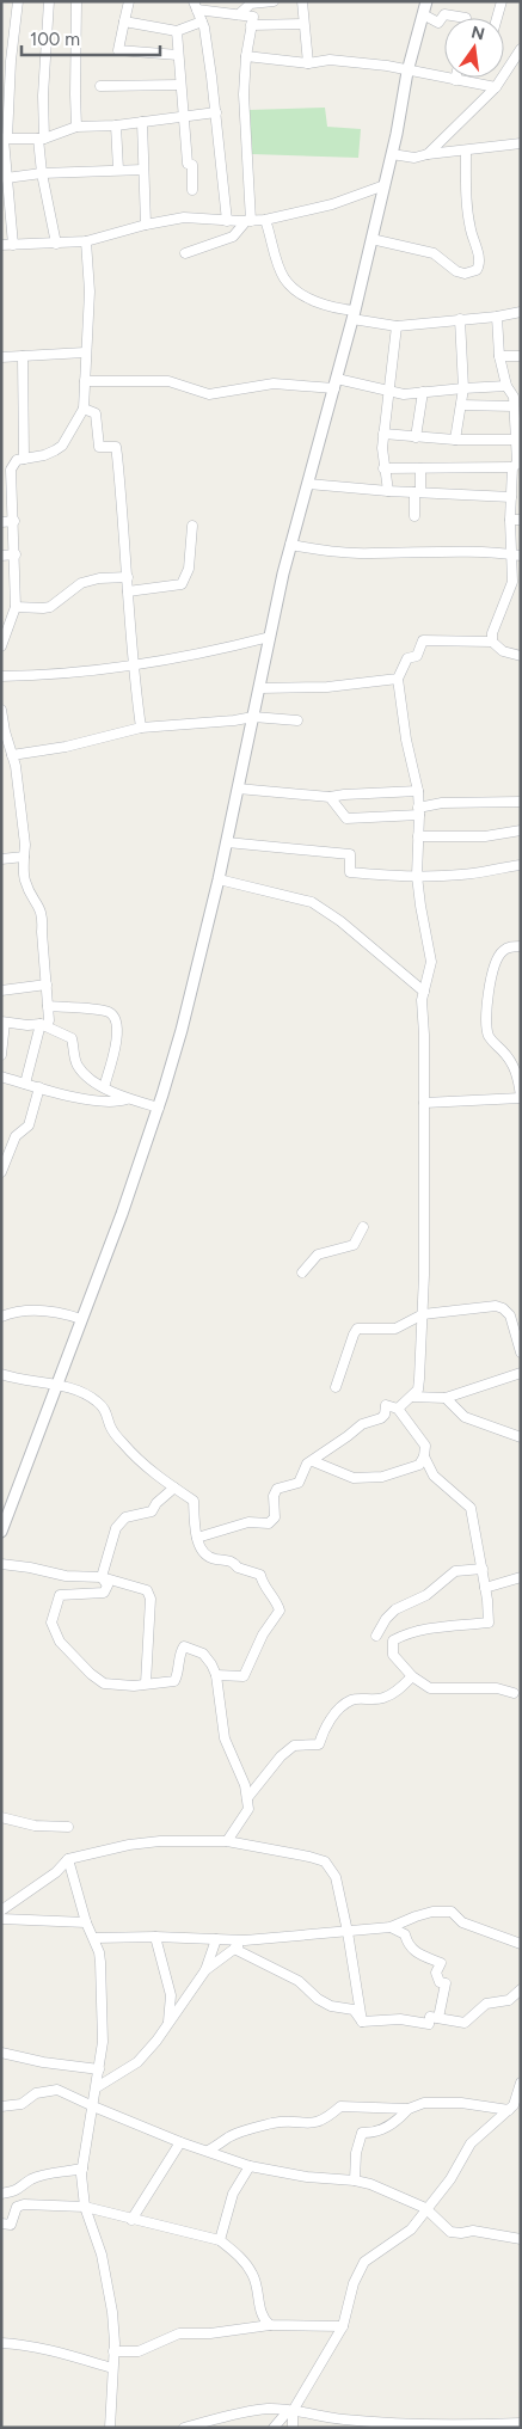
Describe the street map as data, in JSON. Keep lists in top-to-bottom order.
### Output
{
  "scale_bar": "100 m",
  "north": "top"
}
